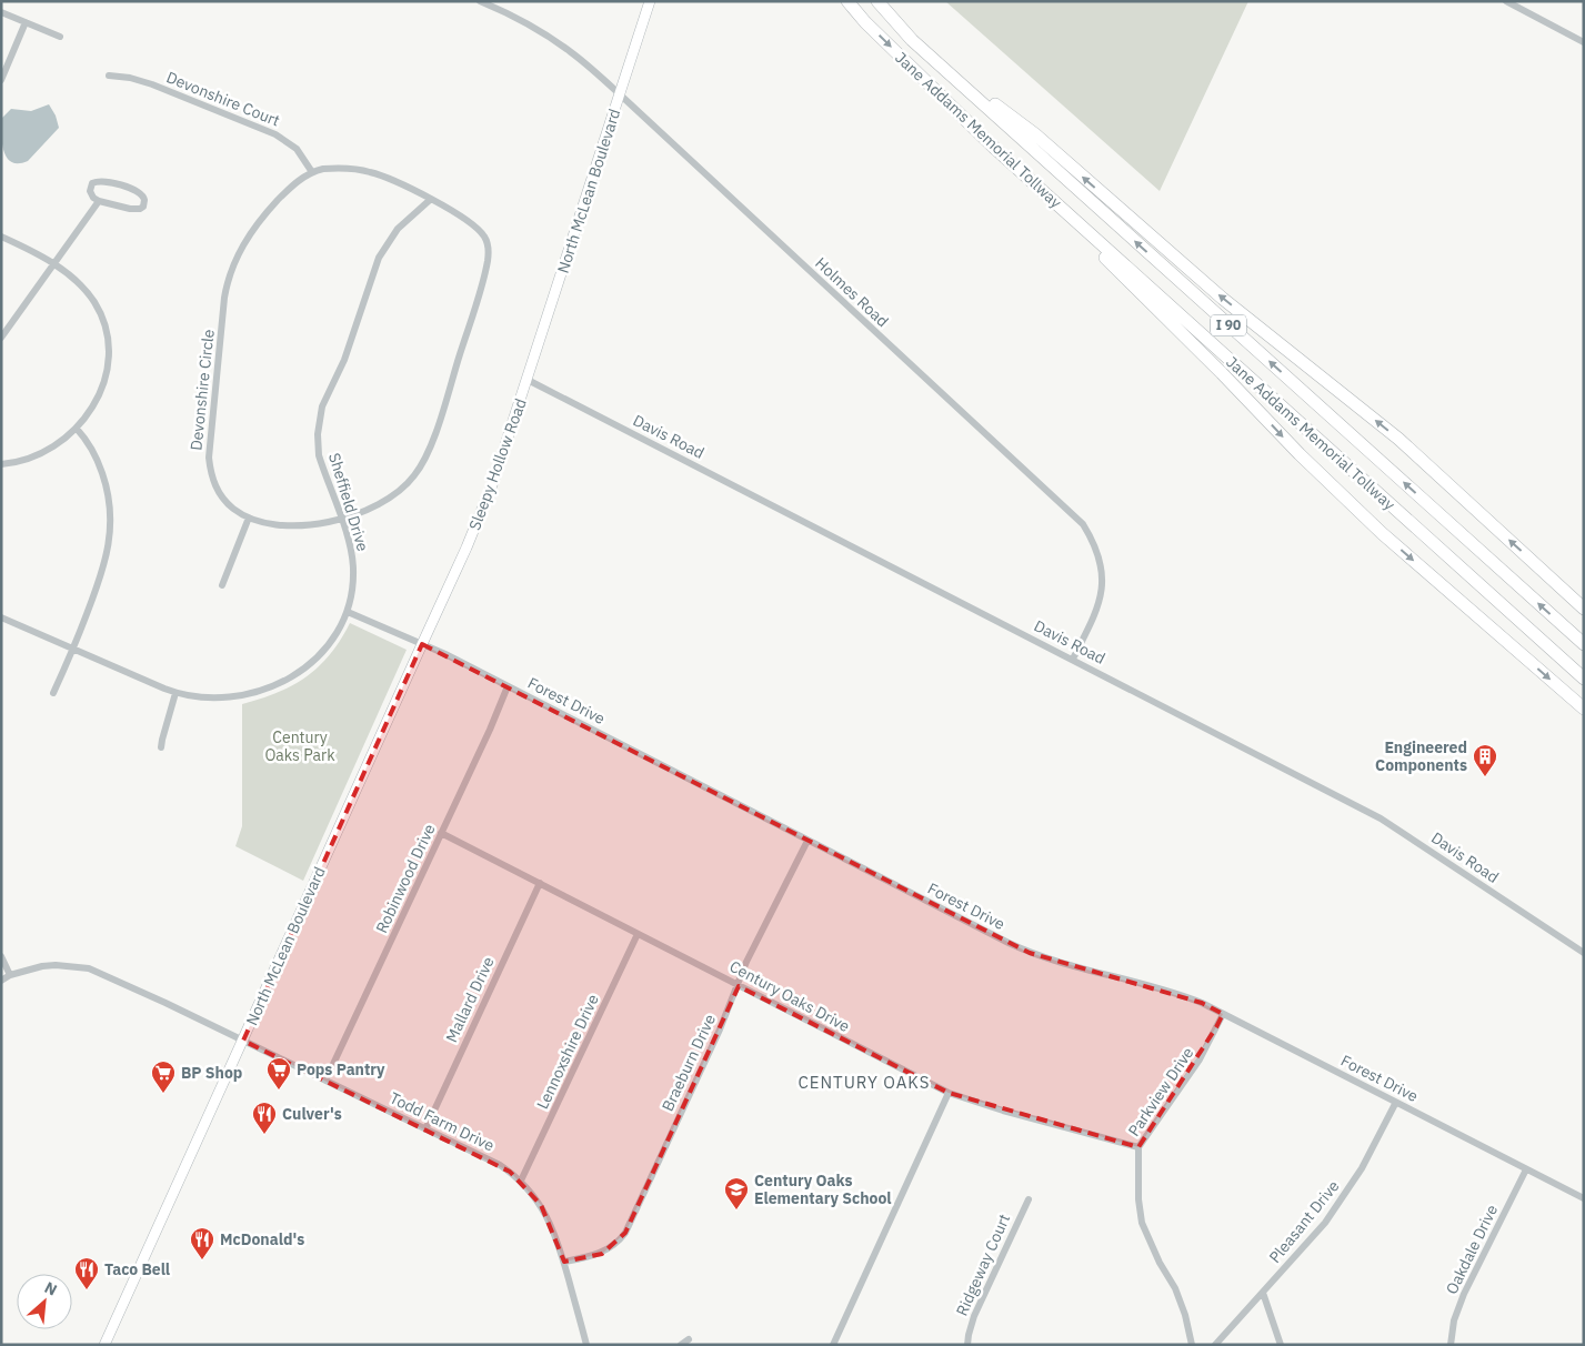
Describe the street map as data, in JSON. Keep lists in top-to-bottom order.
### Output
{
  "streets": {
    "highway": ["Jane Addams Memorial Tollway", "I 90"],
    "main road": ["North McLean Boulevard", "Sleepy Hollow Road"],
    "street": [
      "Devonshire Court",
      "Holmes Road",
      "Devonshire Circle",
      "Davis Road",
      "Sheffield Drive",
      "Forest Drive",
      "Robinwood Drive",
      "Century Oaks Drive",
      "Mallard Drive",
      "Lennoxshire Drive",
      "Braeburn Drive",
      "Parkview Drive",
      "Todd Farm Drive",
      "Pleasant Drive",
      "Oakdale Drive",
      "Ridgeway Court"
    ]
  },
  "crossings": [
    ["Devonshire Court", "Devonshire Circle"],
    ["North McLean Boulevard", "Holmes Road"],
    ["North McLean Boulevard", "Davis Road"],
    ["North McLean Boulevard", "Sleepy Hollow Road"],
    ["North McLean Boulevard", "Forest Drive"],
    ["North McLean Boulevard", "Todd Farm Drive"],
    ["Holmes Road", "Davis Road"],
    ["Devonshire Circle", "Sheffield Drive"],
    ["Davis Road", "Sleepy Hollow Road"],
    ["Sheffield Drive", "Forest Drive"],
    ["Forest Drive", "Robinwood Drive"],
    ["Forest Drive", "Braeburn Drive"],
    ["Forest Drive", "Parkview Drive"],
    ["Forest Drive", "Pleasant Drive"],
    ["Forest Drive", "Oakdale Drive"],
    ["Robinwood Drive", "Century Oaks Drive"],
    ["Robinwood Drive", "Todd Farm Drive"],
    ["Century Oaks Drive", "Mallard Drive"],
    ["Century Oaks Drive", "Lennoxshire Drive"],
    ["Century Oaks Drive", "Braeburn Drive"],
    ["Century Oaks Drive", "Parkview Drive"],
    ["Mallard Drive", "Todd Farm Drive"],
    ["Lennoxshire Drive", "Todd Farm Drive"],
    ["Braeburn Drive", "Todd Farm Drive"]
  ],
  "districts": ["CENTURY OAKS"],
  "parks": ["Century Oaks Park"],
  "places": {
    "building": ["Engineered Components"],
    "supermarket": ["Pops Pantry", "BP Shop"],
    "restaurant": ["Culver's", "McDonald's", "Taco Bell"],
    "school or university": ["Century Oaks Elementary School"]
  },
  "north": "top right"
}
